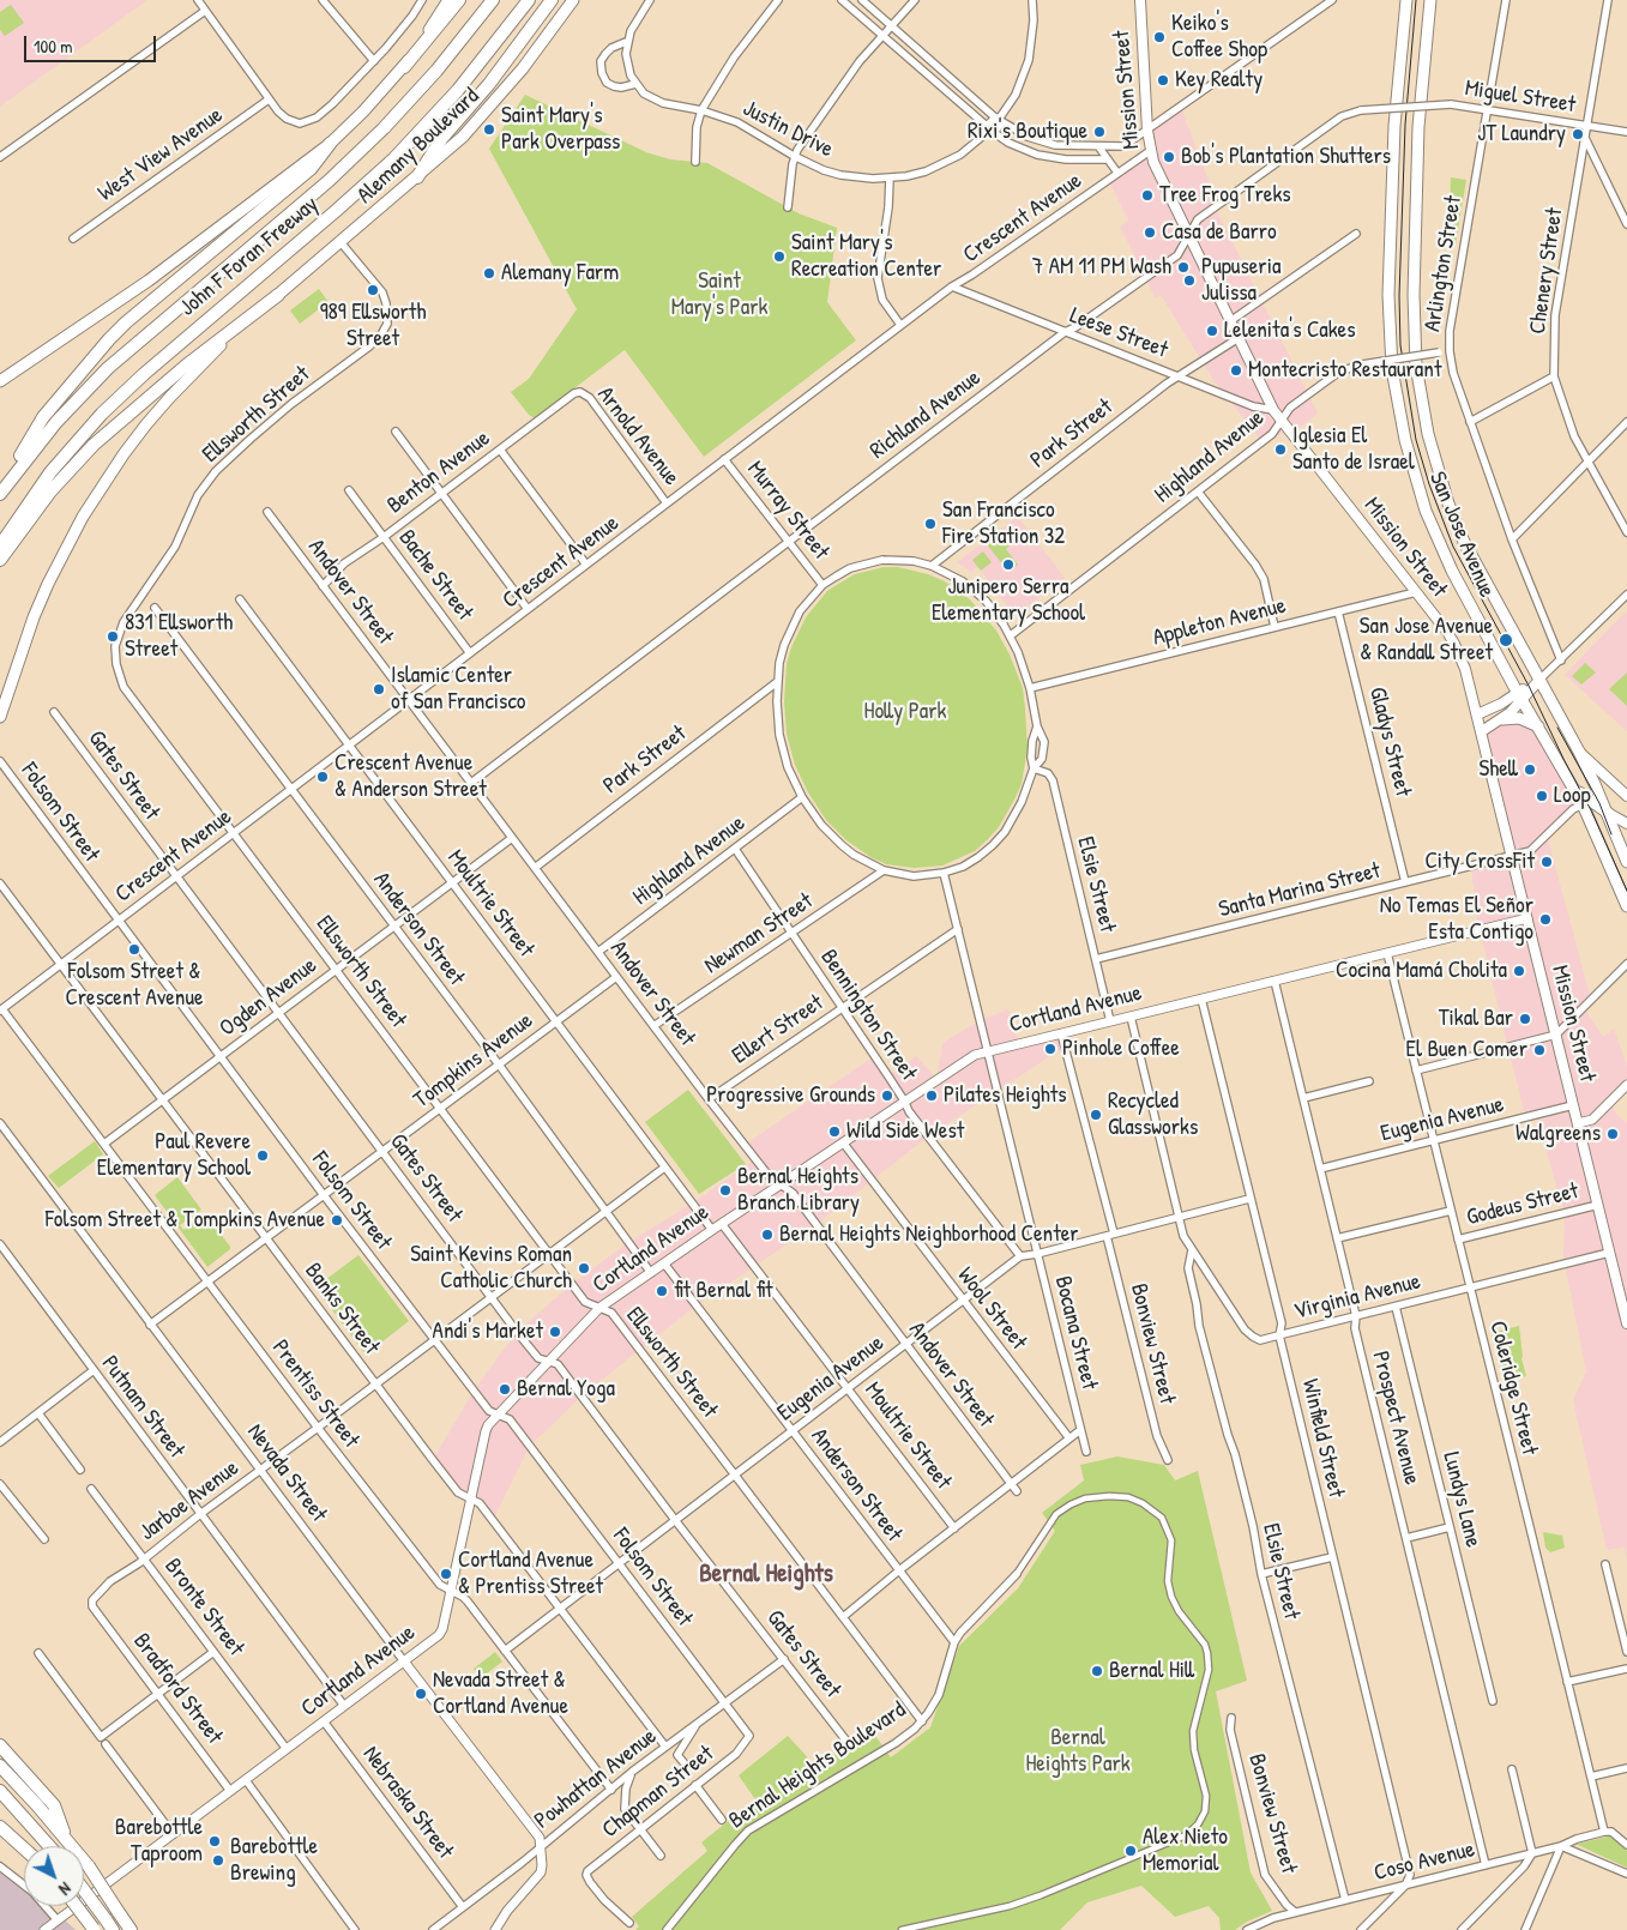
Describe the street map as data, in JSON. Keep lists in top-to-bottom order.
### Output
{
  "streets": {
    "highway": ["John F Foran Freeway"],
    "main road": ["Mission Street", "Alemany Boulevard", "San Jose Avenue"],
    "street": [
      "Miguel Street",
      "Justin Drive",
      "West View Avenue",
      "Crescent Avenue",
      "Arlington Street",
      "Chenery Street",
      "Leese Street",
      "Ellsworth Street",
      "Richland Avenue",
      "Park Street",
      "Arnold Avenue",
      "Highland Avenue",
      "Benton Avenue",
      "Murray Street",
      "Bache Street",
      "Andover Street",
      "Appleton Avenue",
      "Gladys Street",
      "Gates Street",
      "Folsom Street",
      "Elsie Street",
      "Santa Marina Street",
      "Moultrie Street",
      "Anderson Street",
      "Newman Street",
      "Ogden Avenue",
      "Cortland Avenue",
      "Bennington Street",
      "Ellert Street",
      "Tompkins Avenue",
      "Eugenia Avenue",
      "Godeus Street",
      "Virginia Avenue",
      "Banks Street",
      "Wool Street",
      "Bocana Street",
      "Bonview Street",
      "Coleridge Street",
      "Prentiss Street",
      "Putnam Street",
      "Prospect Avenue",
      "Winfield Street",
      "Nevada Street",
      "Lundys Lane",
      "Jarboe Avenue",
      "Bronte Street",
      "Bradford Street",
      "Bernal Heights Boulevard",
      "Powhattan Avenue",
      "Chapman Street",
      "Nebraska Street",
      "Coso Avenue"
    ]
  },
  "crossings": [
    ["Mission Street", "Crescent Avenue"],
    ["Mission Street", "Leese Street"],
    ["Mission Street", "Richland Avenue"],
    ["Mission Street", "Park Street"],
    ["Mission Street", "Highland Avenue"],
    ["Mission Street", "Appleton Avenue"],
    ["Mission Street", "Santa Marina Street"],
    ["Mission Street", "Cortland Avenue"],
    ["Mission Street", "Eugenia Avenue"],
    ["Mission Street", "Godeus Street"],
    ["Mission Street", "Virginia Avenue"],
    ["Miguel Street", "Arlington Street"],
    ["Miguel Street", "Chenery Street"],
    ["Miguel Street", "Richland Avenue"],
    ["Alemany Boulevard", "Ellsworth Street"],
    ["Crescent Avenue", "Leese Street"],
    ["Crescent Avenue", "Ellsworth Street"],
    ["Crescent Avenue", "Arnold Avenue"],
    ["Crescent Avenue", "Murray Street"],
    ["Crescent Avenue", "Bache Street"],
    ["Crescent Avenue", "Andover Street"],
    ["Crescent Avenue", "Gates Street"],
    ["Crescent Avenue", "Folsom Street"],
    ["Crescent Avenue", "Moultrie Street"],
    ["Crescent Avenue", "Anderson Street"],
    ["Crescent Avenue", "Banks Street"],
    ["Crescent Avenue", "Prentiss Street"],
    ["Arlington Street", "Highland Avenue"],
    ["Leese Street", "Richland Avenue"],
    ["Leese Street", "Park Street"],
    ["Ellsworth Street", "Ogden Avenue"],
    ["Ellsworth Street", "Cortland Avenue"],
    ["Ellsworth Street", "Tompkins Avenue"],
    ["Ellsworth Street", "Eugenia Avenue"],
    ["Ellsworth Street", "Jarboe Avenue"],
    ["Ellsworth Street", "Bernal Heights Boulevard"],
    ["Richland Avenue", "Murray Street"],
    ["Richland Avenue", "Andover Street"],
    ["Park Street", "Andover Street"],
    ["Arnold Avenue", "Benton Avenue"],
    ["Highland Avenue", "Andover Street"],
    ["Highland Avenue", "Bennington Street"],
    ["Benton Avenue", "Bache Street"],
    ["Benton Avenue", "Andover Street"],
    ["San Jose Avenue", "Santa Marina Street"],
    ["Andover Street", "Newman Street"],
    ["Andover Street", "Ogden Avenue"],
    ["Andover Street", "Cortland Avenue"],
    ["Andover Street", "Ellert Street"],
    ["Andover Street", "Tompkins Avenue"],
    ["Andover Street", "Eugenia Avenue"],
    ["Appleton Avenue", "Gladys Street"],
    ["Gladys Street", "Santa Marina Street"],
    ["Gates Street", "Ogden Avenue"],
    ["Gates Street", "Cortland Avenue"],
    ["Gates Street", "Tompkins Avenue"],
    ["Gates Street", "Eugenia Avenue"],
    ["Gates Street", "Jarboe Avenue"],
    ["Gates Street", "Powhattan Avenue"],
    ["Folsom Street", "Ogden Avenue"],
    ["Folsom Street", "Cortland Avenue"],
    ["Folsom Street", "Tompkins Avenue"],
    ["Folsom Street", "Eugenia Avenue"],
    ["Folsom Street", "Jarboe Avenue"],
    ["Folsom Street", "Powhattan Avenue"],
    ["Folsom Street", "Chapman Street"],
    ["Elsie Street", "Santa Marina Street"],
    ["Elsie Street", "Cortland Avenue"],
    ["Elsie Street", "Virginia Avenue"],
    ["Elsie Street", "Coso Avenue"],
    ["Moultrie Street", "Ogden Avenue"],
    ["Moultrie Street", "Cortland Avenue"],
    ["Moultrie Street", "Tompkins Avenue"],
    ["Moultrie Street", "Eugenia Avenue"],
    ["Moultrie Street", "Jarboe Avenue"],
    ["Anderson Street", "Ogden Avenue"],
    ["Anderson Street", "Cortland Avenue"],
    ["Anderson Street", "Tompkins Avenue"],
    ["Anderson Street", "Eugenia Avenue"],
    ["Anderson Street", "Jarboe Avenue"],
    ["Anderson Street", "Bernal Heights Boulevard"],
    ["Newman Street", "Bennington Street"],
    ["Ogden Avenue", "Banks Street"],
    ["Ogden Avenue", "Prentiss Street"],
    ["Cortland Avenue", "Bennington Street"],
    ["Cortland Avenue", "Banks Street"],
    ["Cortland Avenue", "Wool Street"],
    ["Cortland Avenue", "Bocana Street"],
    ["Cortland Avenue", "Bonview Street"],
    ["Cortland Avenue", "Coleridge Street"],
    ["Cortland Avenue", "Prentiss Street"],
    ["Cortland Avenue", "Putnam Street"],
    ["Cortland Avenue", "Prospect Avenue"],
    ["Cortland Avenue", "Winfield Street"],
    ["Cortland Avenue", "Nevada Street"],
    ["Cortland Avenue", "Bronte Street"],
    ["Cortland Avenue", "Bradford Street"],
    ["Cortland Avenue", "Nebraska Street"],
    ["Bennington Street", "Ellert Street"],
    ["Bennington Street", "Eugenia Avenue"],
    ["Ellert Street", "Bocana Street"],
    ["Tompkins Avenue", "Banks Street"],
    ["Tompkins Avenue", "Prentiss Street"],
    ["Tompkins Avenue", "Nevada Street"],
    ["Eugenia Avenue", "Virginia Avenue"],
    ["Eugenia Avenue", "Banks Street"],
    ["Eugenia Avenue", "Wool Street"],
    ["Eugenia Avenue", "Bocana Street"],
    ["Eugenia Avenue", "Bonview Street"],
    ["Eugenia Avenue", "Coleridge Street"],
    ["Eugenia Avenue", "Prentiss Street"],
    ["Eugenia Avenue", "Prospect Avenue"],
    ["Eugenia Avenue", "Winfield Street"],
    ["Godeus Street", "Coleridge Street"],
    ["Virginia Avenue", "Coleridge Street"],
    ["Virginia Avenue", "Prospect Avenue"],
    ["Virginia Avenue", "Winfield Street"],
    ["Virginia Avenue", "Lundys Lane"],
    ["Banks Street", "Jarboe Avenue"],
    ["Banks Street", "Powhattan Avenue"],
    ["Bonview Street", "Coso Avenue"],
    ["Coleridge Street", "Coso Avenue"],
    ["Prentiss Street", "Jarboe Avenue"],
    ["Prentiss Street", "Powhattan Avenue"],
    ["Putnam Street", "Jarboe Avenue"],
    ["Prospect Avenue", "Coso Avenue"],
    ["Winfield Street", "Coso Avenue"],
    ["Nevada Street", "Jarboe Avenue"],
    ["Nevada Street", "Powhattan Avenue"],
    ["Jarboe Avenue", "Bronte Street"],
    ["Jarboe Avenue", "Bradford Street"],
    ["Powhattan Avenue", "Nebraska Street"]
  ],
  "districts": ["Bernal Heights"],
  "parks": ["Saint Mary's Park", "Holly Park", "Bernal Heights Park"],
  "places": [
    "Keiko's Coffee Shop",
    "Key Realty",
    "Saint Mary's Park Overpass",
    "Rixi's Boutique",
    "JT Laundry",
    "Bob's Plantation Shutters",
    "Tree Frog Treks",
    "Casa de Barro",
    "Saint Mary's Recreation Center",
    "7 AM 11 PM Wash",
    "Alemany Farm",
    "Pupuseria Julissa",
    "989 Ellsworth Street",
    "Lelenita's Cakes",
    "Montecristo Restaurant",
    "Iglesia El Santo de Israel",
    "San Francisco Fire Station 32",
    "Junipero Serra Elementary School",
    "831 Ellsworth Street",
    "San Jose Avenue & Randall Street",
    "Islamic Center of San Francisco",
    "Shell",
    "Crescent Avenue & Anderson Street",
    "Loop",
    "City CrossFit",
    "No Temas El Señor Esta Contigo",
    "Folsom Street & Crescent Avenue",
    "Cocina Mamá Cholita",
    "Tikal Bar",
    "Pinhole Coffee",
    "El Buen Comer",
    "Progressive Grounds",
    "Pilates Heights",
    "Recycled Glassworks",
    "Wild Side West",
    "Walgreens",
    "Paul Revere Elementary School",
    "Bernal Heights Branch Library",
    "Folsom Street & Tompkins Avenue",
    "Bernal Heights Neighborhood Center",
    "Saint Kevins Roman Catholic Church",
    "fit Bernal fit",
    "Andi's Market",
    "Bernal Yoga",
    "Cortland Avenue & Prentiss Street",
    "Bernal Hill",
    "Nevada Street & Cortland Avenue",
    "Barebottle Taproom",
    "Alex Nieto Memorial",
    "Barebottle Brewing"
  ],
  "scale_bar": "100 m",
  "north": "bottom right"
}
